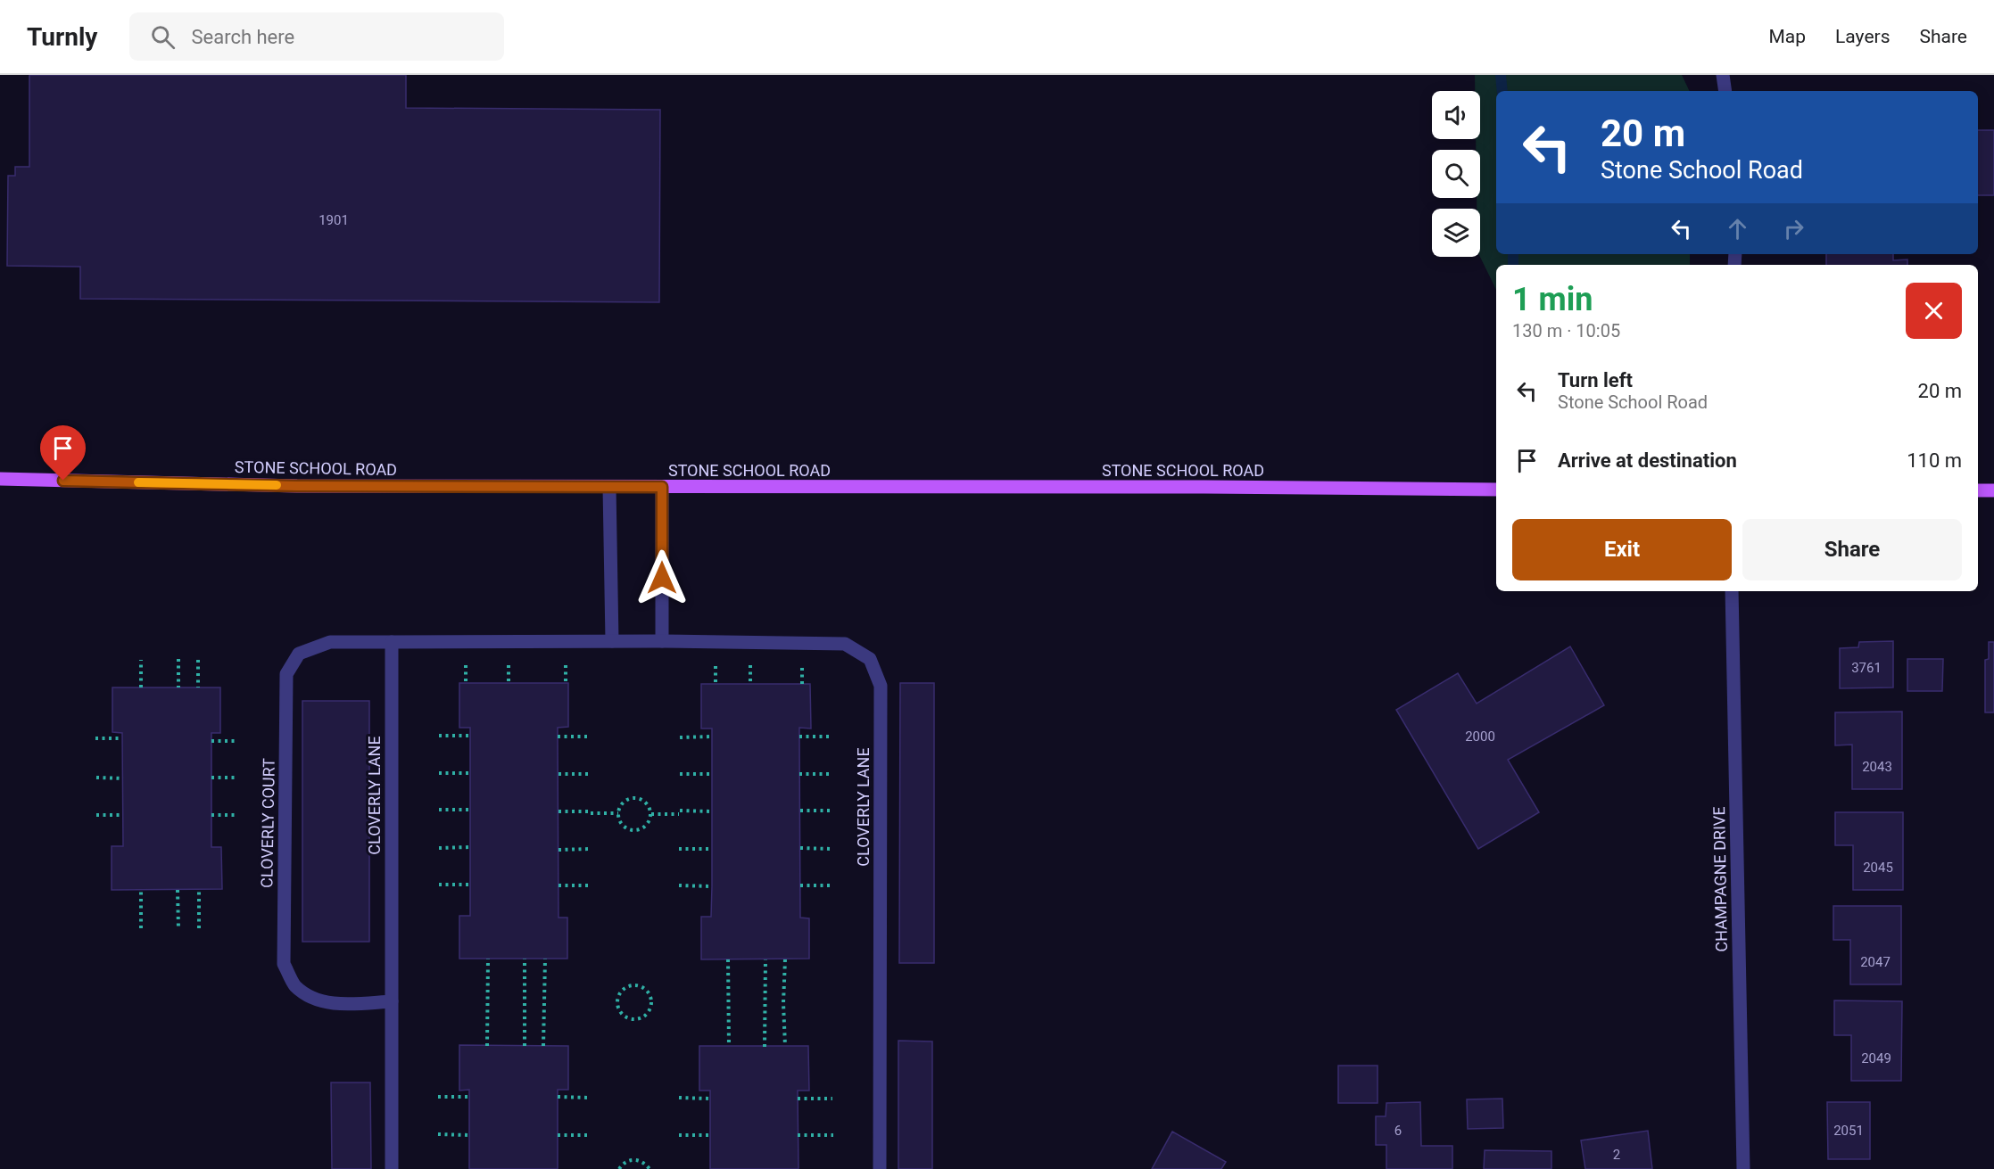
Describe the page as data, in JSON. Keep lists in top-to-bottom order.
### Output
{
  "streets": {
    "main road": ["STONE SCHOOL ROAD"],
    "street": ["CLOVERLY LANE", "CLOVERLY COURT", "CHAMPAGNE DRIVE"]
  },
  "crossings": [
    ["CLOVERLY LANE", "CLOVERLY COURT"]
  ],
  "house_numbers": [
    "1901",
    "3761",
    "2000",
    "2043",
    "2045",
    "2047",
    "2049",
    "6",
    "2051",
    "2"
  ],
  "page": {
    "header": "Turnly",
    "search": "Search here",
    "nav": ["Map", "Layers", "Share"],
    "turn": ["20 m", "Stone School Road"],
    "heading": ["1 min", "130 m · 10:05"],
    "list": [
      {
        "name": "Turn left",
        "note": "Stone School Road",
        "value": "20 m"
      },
      {
        "name": "Arrive at destination",
        "value": "110 m"
      }
    ],
    "buttons": ["Exit", "Share"]
  }
}
